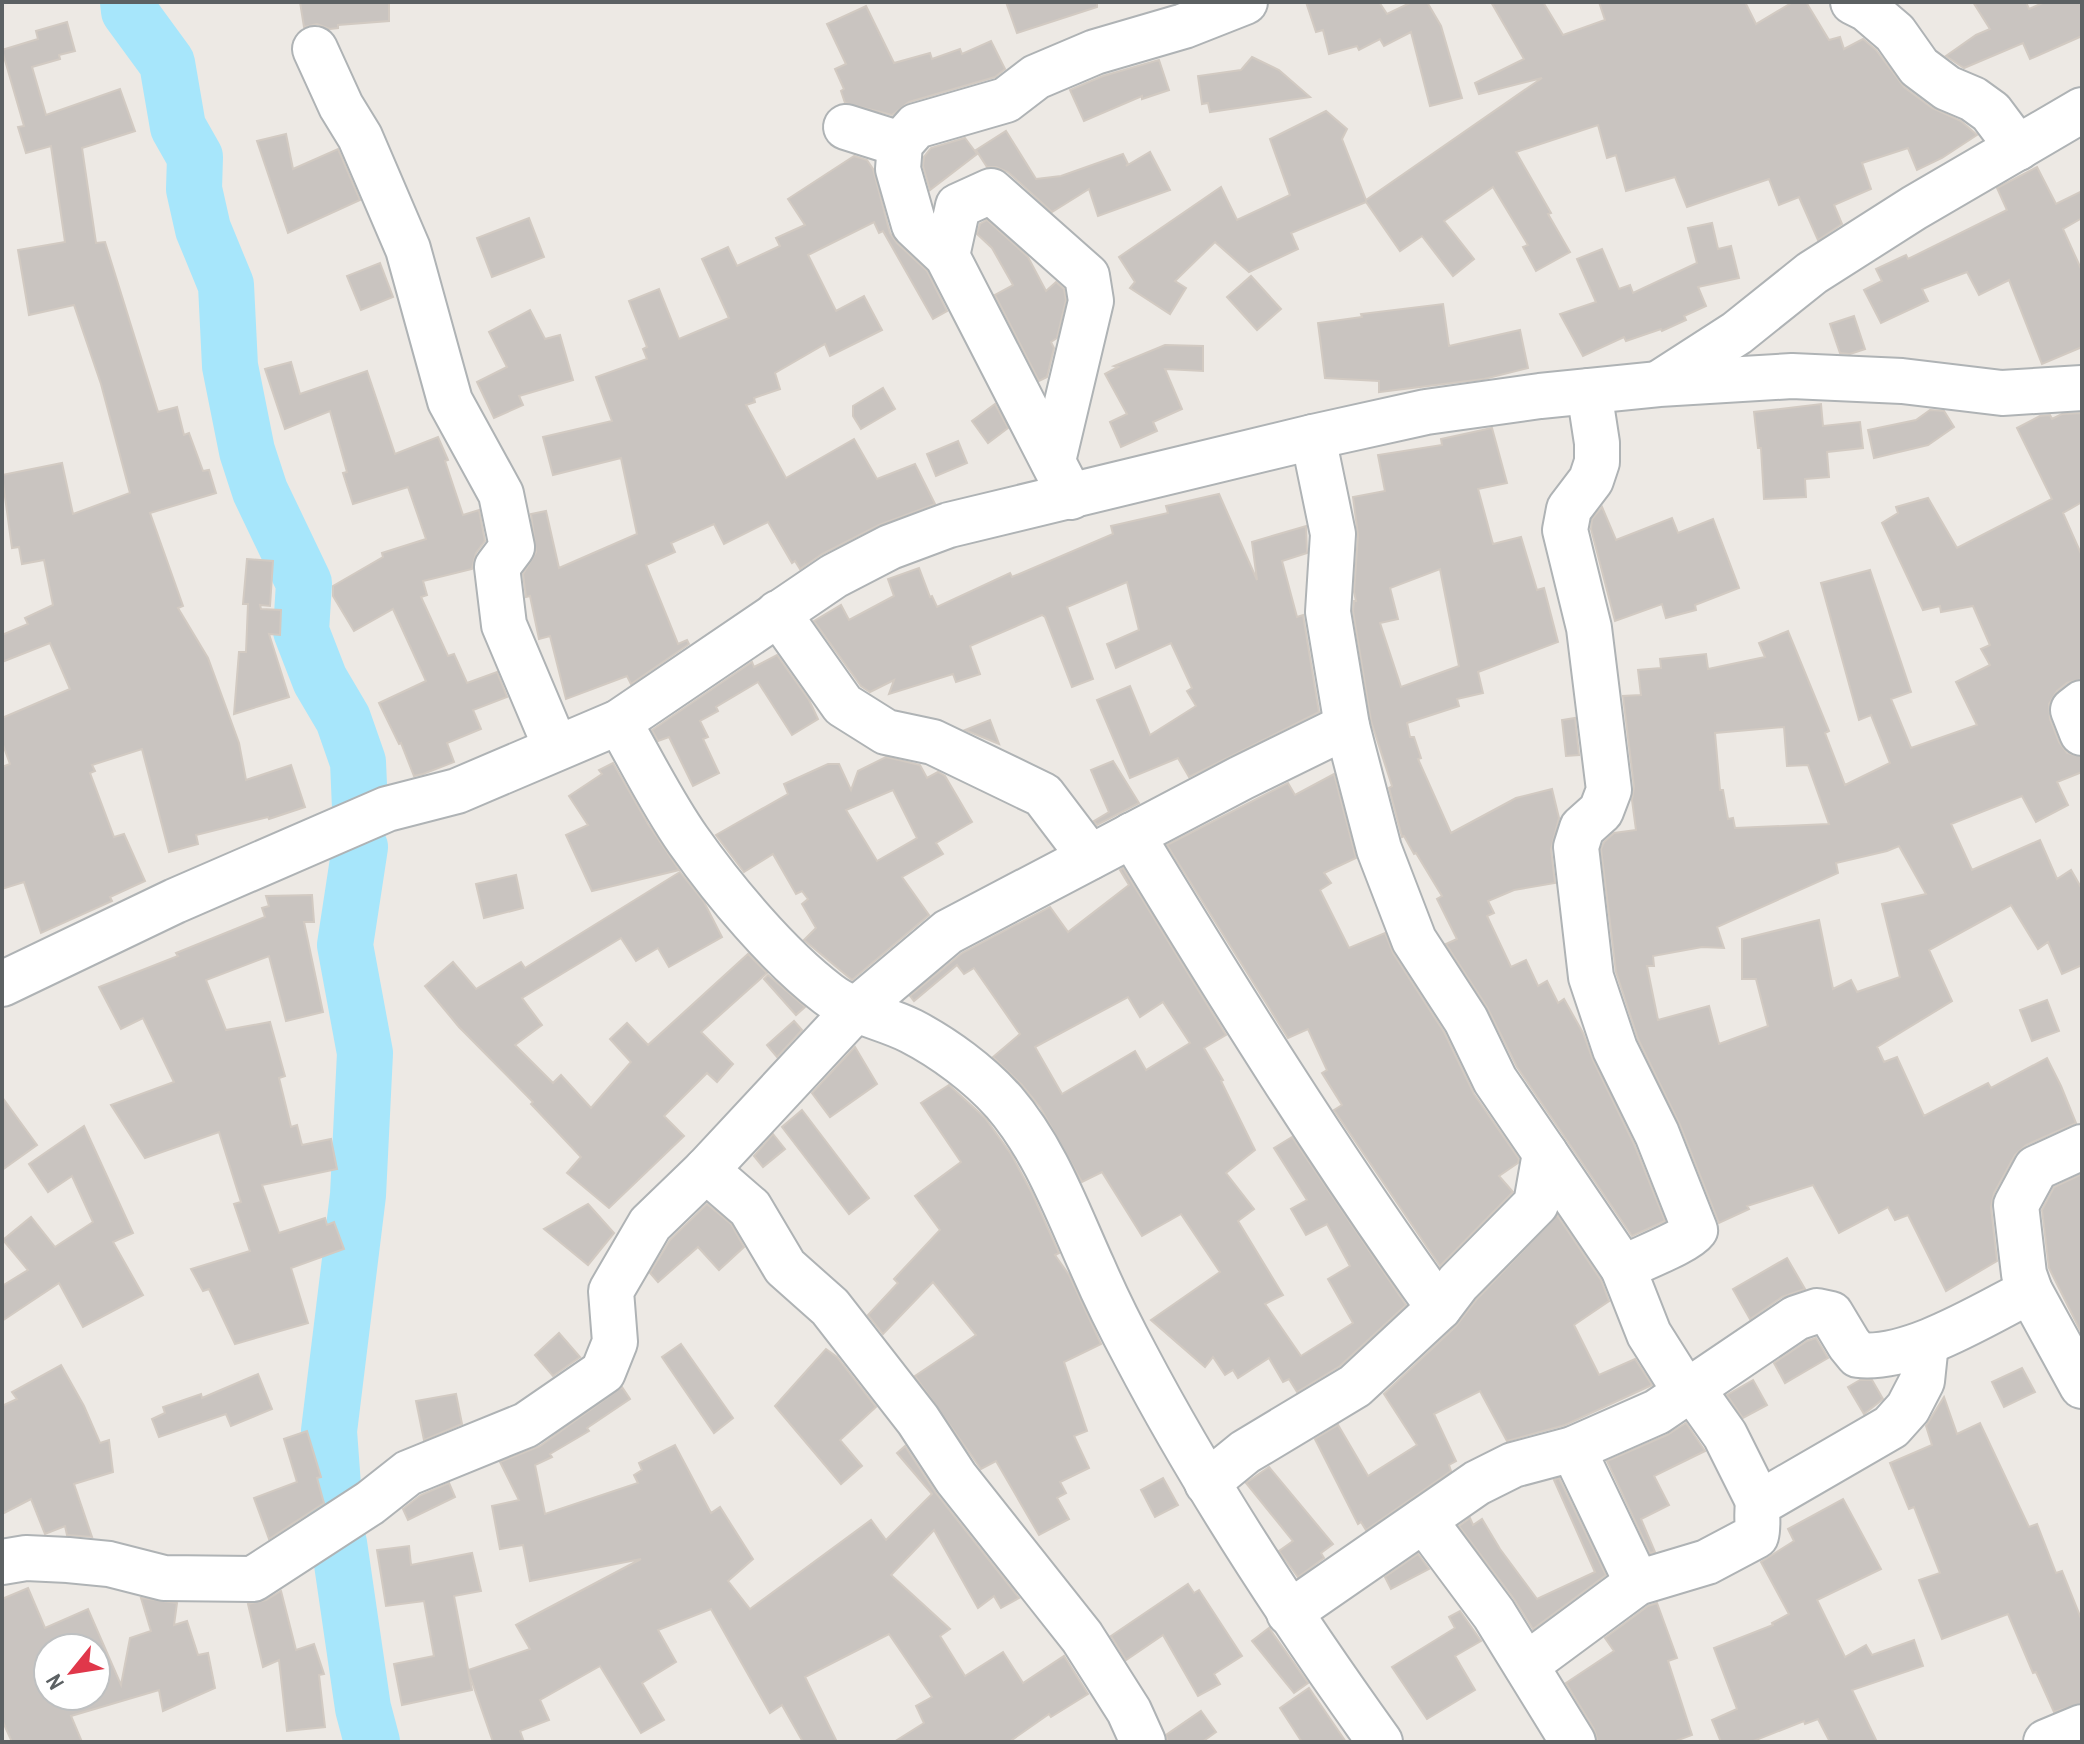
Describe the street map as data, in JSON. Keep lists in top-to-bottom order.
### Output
{
  "north": "bottom left"
}
